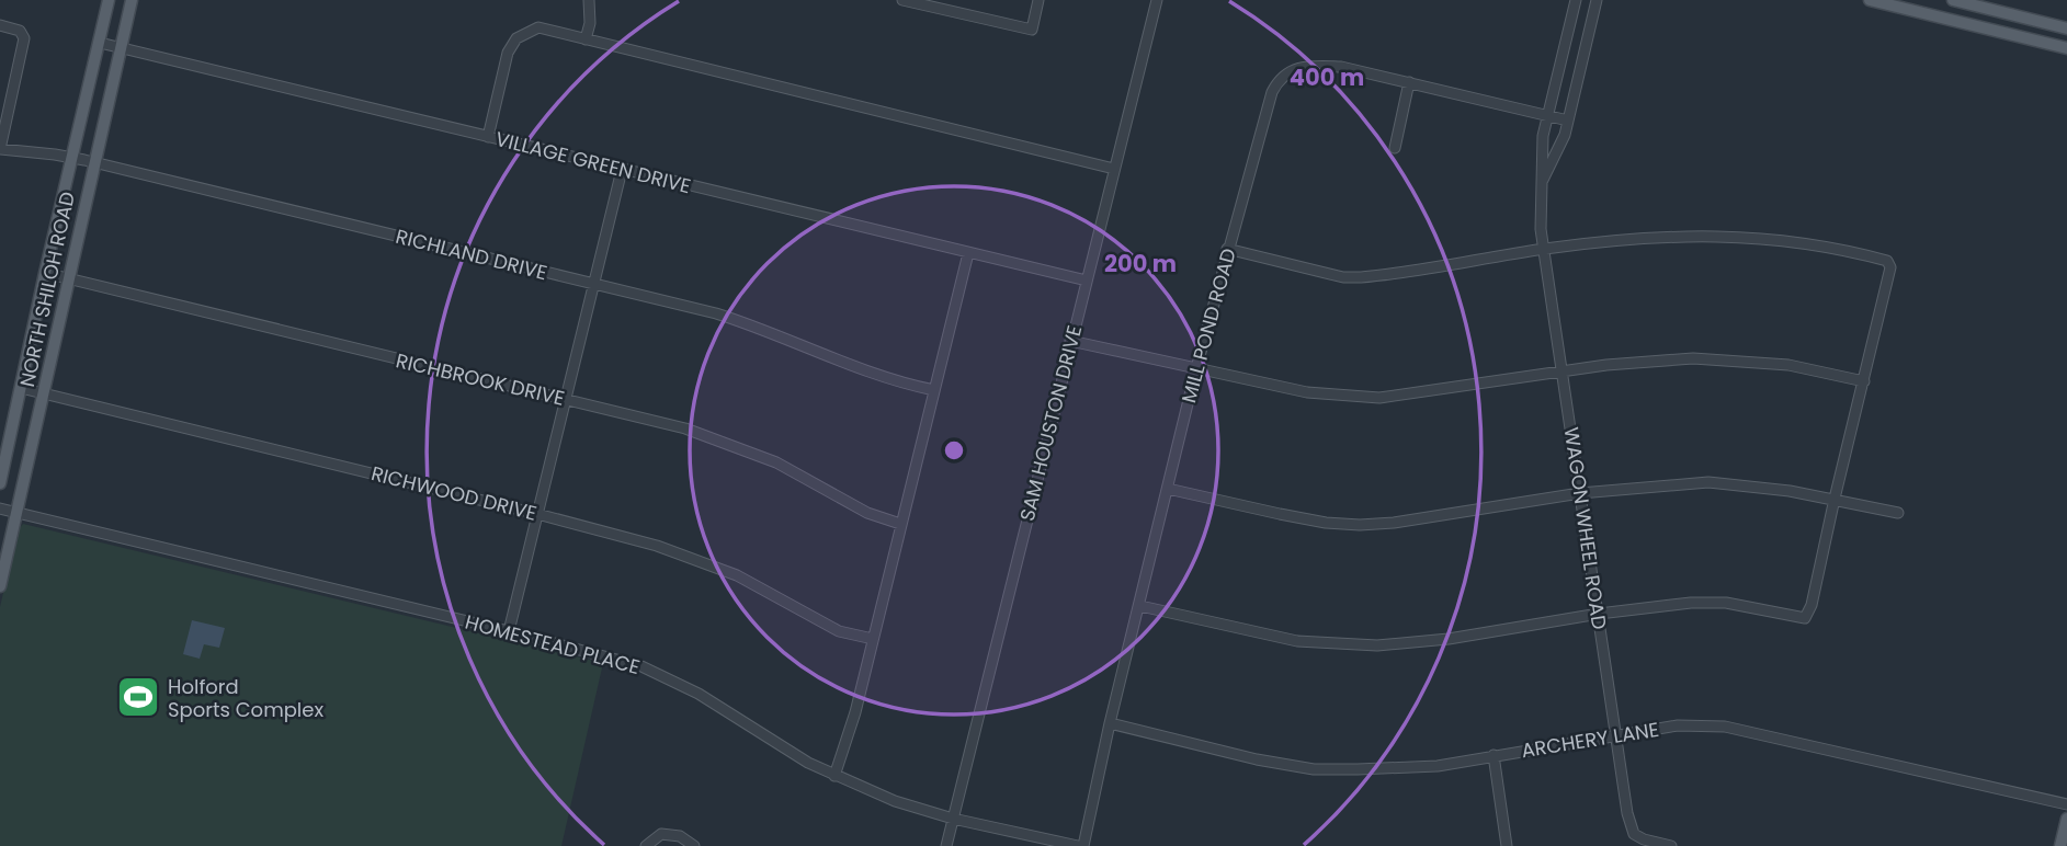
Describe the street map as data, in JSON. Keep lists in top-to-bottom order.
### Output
{
  "streets": {
    "main road": ["NORTH SHILOH ROAD"],
    "street": [
      "VILLAGE GREEN DRIVE",
      "RICHLAND DRIVE",
      "MILL POND ROAD",
      "RICHBROOK DRIVE",
      "SAM HOUSTON DRIVE",
      "RICHWOOD DRIVE",
      "WAGON WHEEL ROAD",
      "HOMESTEAD PLACE",
      "ARCHERY LANE"
    ]
  },
  "crossings": [
    ["VILLAGE GREEN DRIVE", "NORTH SHILOH ROAD"],
    ["VILLAGE GREEN DRIVE", "SAM HOUSTON DRIVE"],
    ["RICHLAND DRIVE", "NORTH SHILOH ROAD"],
    ["NORTH SHILOH ROAD", "RICHBROOK DRIVE"],
    ["NORTH SHILOH ROAD", "RICHWOOD DRIVE"],
    ["NORTH SHILOH ROAD", "HOMESTEAD PLACE"],
    ["MILL POND ROAD", "WAGON WHEEL ROAD"],
    ["MILL POND ROAD", "HOMESTEAD PLACE"],
    ["MILL POND ROAD", "ARCHERY LANE"],
    ["SAM HOUSTON DRIVE", "HOMESTEAD PLACE"],
    ["WAGON WHEEL ROAD", "ARCHERY LANE"]
  ],
  "places": {
    "sports": ["Holford Sports Complex"]
  },
  "rings": ["400 m", "200 m"]
}
